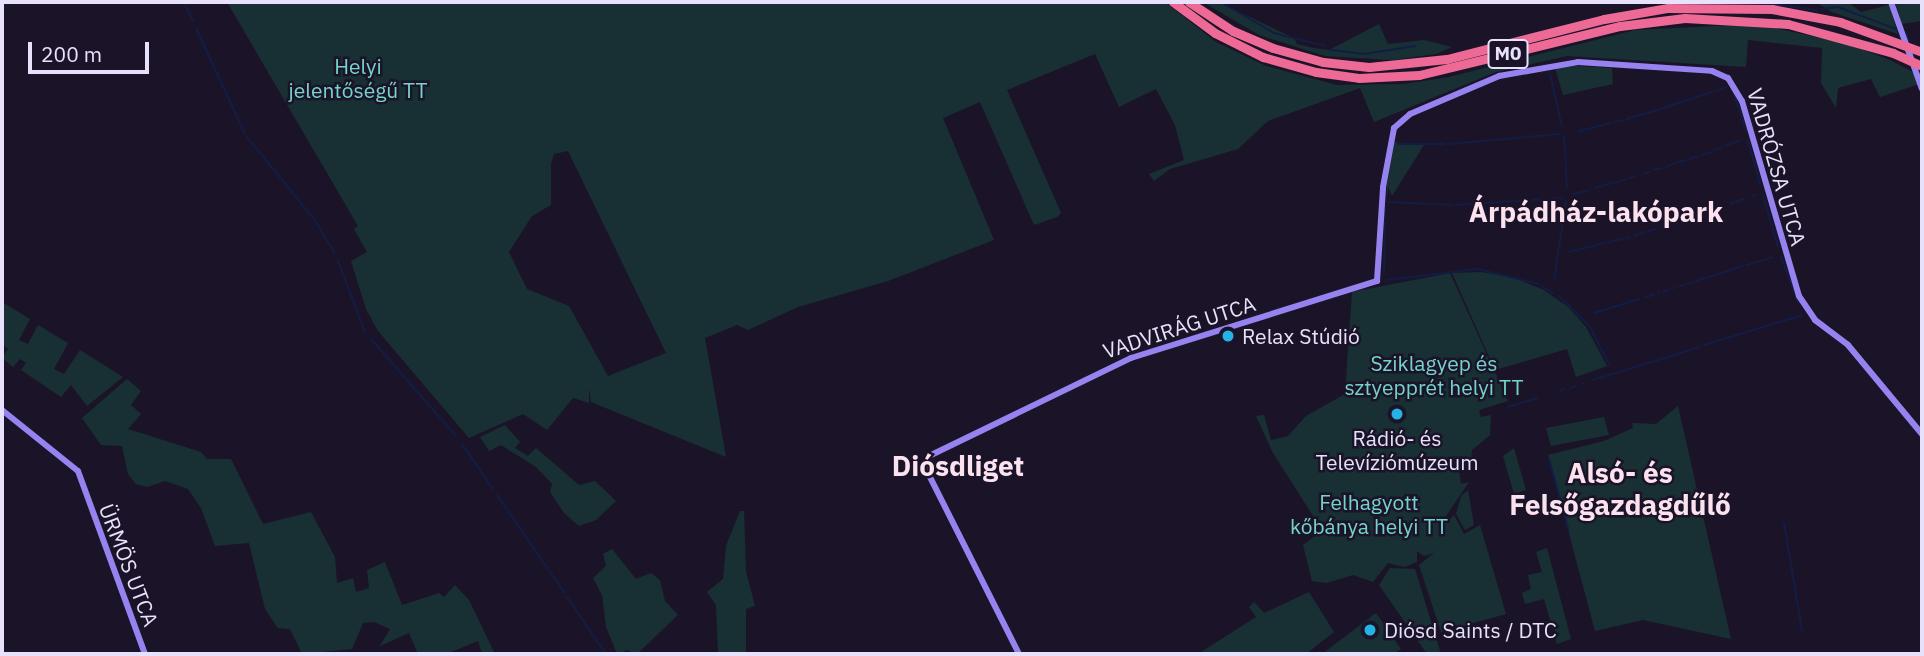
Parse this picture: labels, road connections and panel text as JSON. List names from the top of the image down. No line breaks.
{"streets":{"highway":["M0"],"street":["VADRÓZSA UTCA","VADVIRÁG UTCA","ÜRMÖS UTCA"]},"crossings":[["VADRÓZSA UTCA","VADVIRÁG UTCA"]],"districts":["Árpádház-lakópark","Diósdliget","Alsó- és Felsőgazdagdűlő"],"parks":["Helyi jelentőségű TT","Sziklagyep és sztyepprét helyi TT","Felhagyott kőbánya helyi TT"],"places":["Relax Stúdió","Rádió- és Televíziómúzeum","Diósd Saints / DTC"],"scale_bar":"200 m"}
